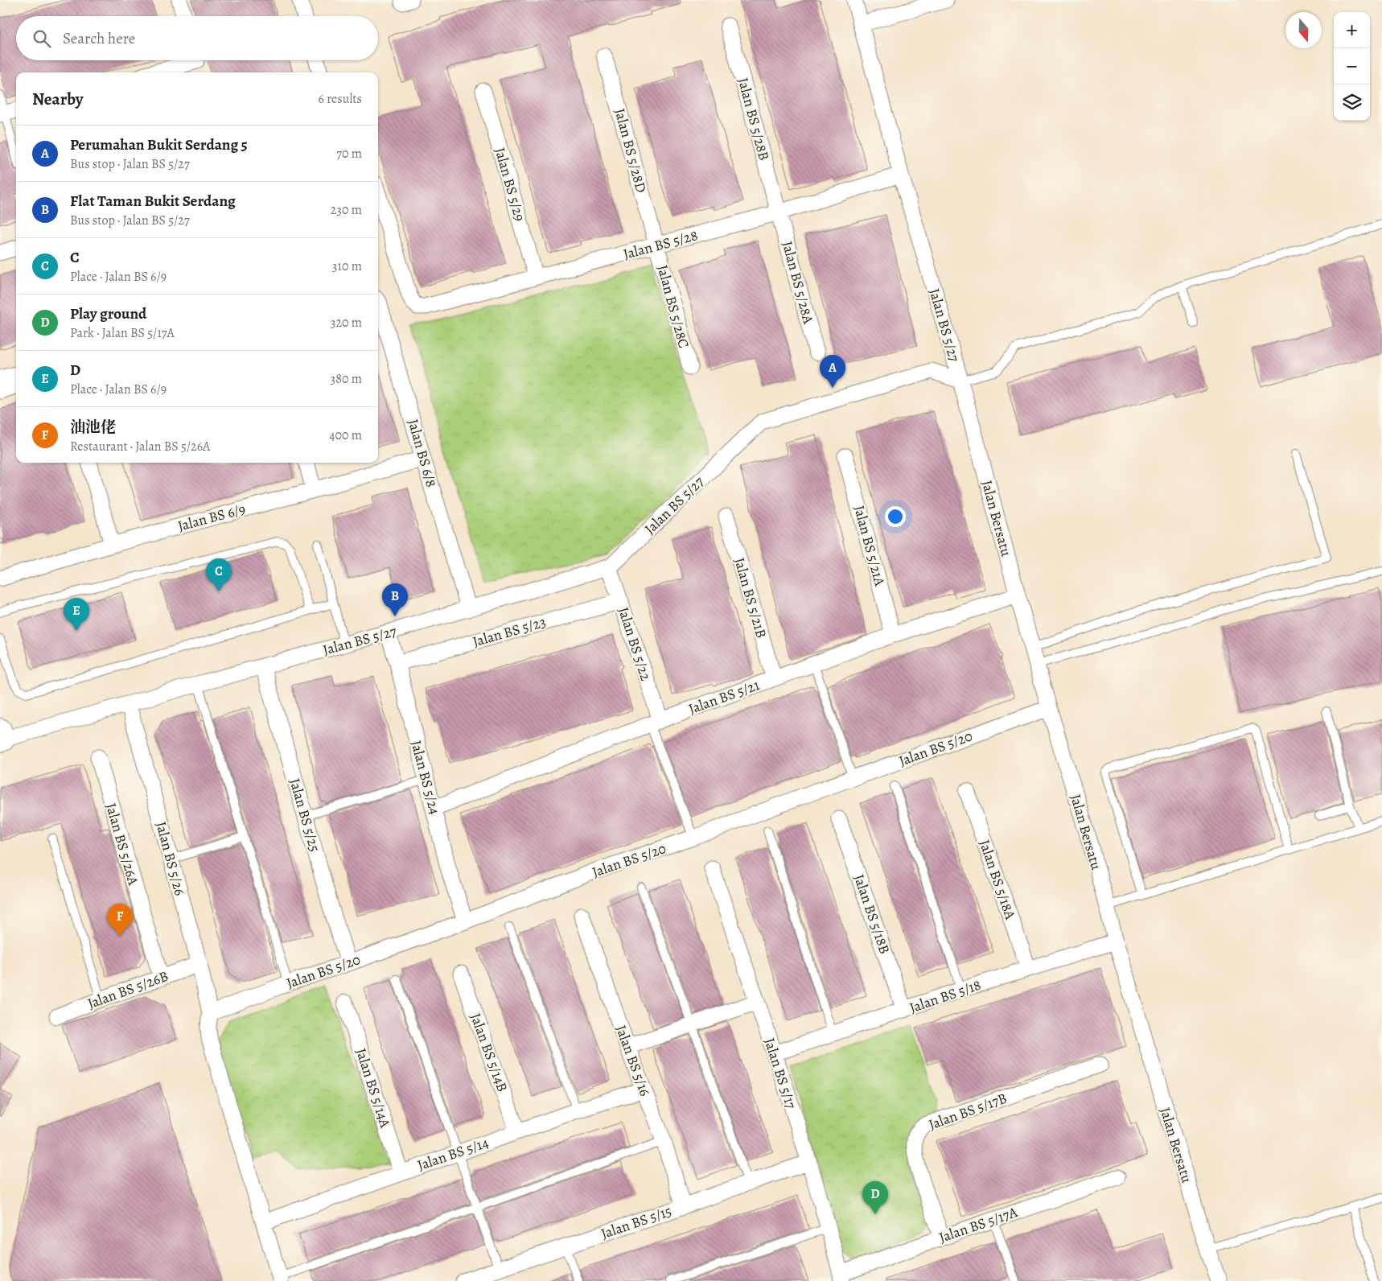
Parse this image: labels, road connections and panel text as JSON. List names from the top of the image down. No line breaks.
{"streets":{"street":["Jalan BS 5/28B","Jalan BS 5/28D","Jalan BS 5/29","Jalan BS 5/28","Jalan BS 5/28A","Jalan BS 5/28C","Jalan BS 5/27","Jalan BS 6/8","Jalan BS 6/9","Jalan Bersatu","Jalan BS 5/21A","Jalan BS 5/21B","Jalan BS 5/23","Jalan BS 5/22","Jalan BS 5/21","Jalan BS 5/20","Jalan BS 5/24","Jalan BS 5/25","Jalan BS 5/26A","Jalan BS 5/26","Jalan BS 5/18A","Jalan BS 5/18B","Jalan BS 5/26B","Jalan BS 5/18","Jalan BS 5/14B","Jalan BS 5/16","Jalan BS 5/17","Jalan BS 5/14A","Jalan BS 5/17B","Jalan BS 5/14","Jalan BS 5/15","Jalan BS 5/17A"]},"crossings":[["Jalan BS 5/28B","Jalan BS 5/28"],["Jalan BS 5/28B","Jalan BS 5/28A"],["Jalan BS 5/28D","Jalan BS 5/28"],["Jalan BS 5/28D","Jalan BS 5/28C"],["Jalan BS 5/29","Jalan BS 5/28"],["Jalan BS 5/28","Jalan BS 5/28A"],["Jalan BS 5/28","Jalan BS 5/28C"],["Jalan BS 5/28","Jalan BS 5/27"],["Jalan BS 5/27","Jalan BS 6/8"],["Jalan BS 5/27","Jalan Bersatu"],["Jalan BS 5/27","Jalan BS 5/22"],["Jalan BS 5/27","Jalan BS 5/24"],["Jalan BS 5/27","Jalan BS 5/25"],["Jalan BS 5/27","Jalan BS 5/26"],["Jalan BS 6/8","Jalan BS 6/9"],["Jalan Bersatu","Jalan BS 5/21"],["Jalan Bersatu","Jalan BS 5/20"],["Jalan Bersatu","Jalan BS 5/18"],["Jalan BS 5/21A","Jalan BS 5/21"],["Jalan BS 5/21B","Jalan BS 5/21"],["Jalan BS 5/23","Jalan BS 5/22"],["Jalan BS 5/23","Jalan BS 5/24"],["Jalan BS 5/22","Jalan BS 5/21"],["Jalan BS 5/21","Jalan BS 5/24"],["Jalan BS 5/20","Jalan BS 5/24"],["Jalan BS 5/20","Jalan BS 5/25"],["Jalan BS 5/20","Jalan BS 5/26"],["Jalan BS 5/26A","Jalan BS 5/26B"],["Jalan BS 5/26","Jalan BS 5/26B"],["Jalan BS 5/26","Jalan BS 5/14"],["Jalan BS 5/18A","Jalan BS 5/18"],["Jalan BS 5/18B","Jalan BS 5/18"],["Jalan BS 5/18","Jalan BS 5/17"],["Jalan BS 5/14B","Jalan BS 5/14"],["Jalan BS 5/16","Jalan BS 5/14"],["Jalan BS 5/16","Jalan BS 5/15"],["Jalan BS 5/17","Jalan BS 5/15"],["Jalan BS 5/17","Jalan BS 5/17A"],["Jalan BS 5/14A","Jalan BS 5/14"],["Jalan BS 5/17B","Jalan BS 5/17A"]],"north":"bottom","page":{"map_buttons":["+","−"],"search":"Search here","heading":["Nearby","6 results"],"list":[{"mark":"A","name":"Perumahan Bukit Serdang 5","note":"Bus stop · Jalan BS 5/27","value":"70 m"},{"mark":"B","name":"Flat Taman Bukit Serdang","note":"Bus stop · Jalan BS 5/27","value":"230 m"},{"mark":"C","name":"C","note":"Place · Jalan BS 6/9","value":"310 m"},{"mark":"D","name":"Play ground","note":"Park · Jalan BS 5/17A","value":"320 m"},{"mark":"E","name":"D","note":"Place · Jalan BS 6/9","value":"380 m"},{"mark":"F","name":"油池佬","note":"Restaurant · Jalan BS 5/26A","value":"400 m"}],"pins":["A","C","B","E","F","D"]}}
